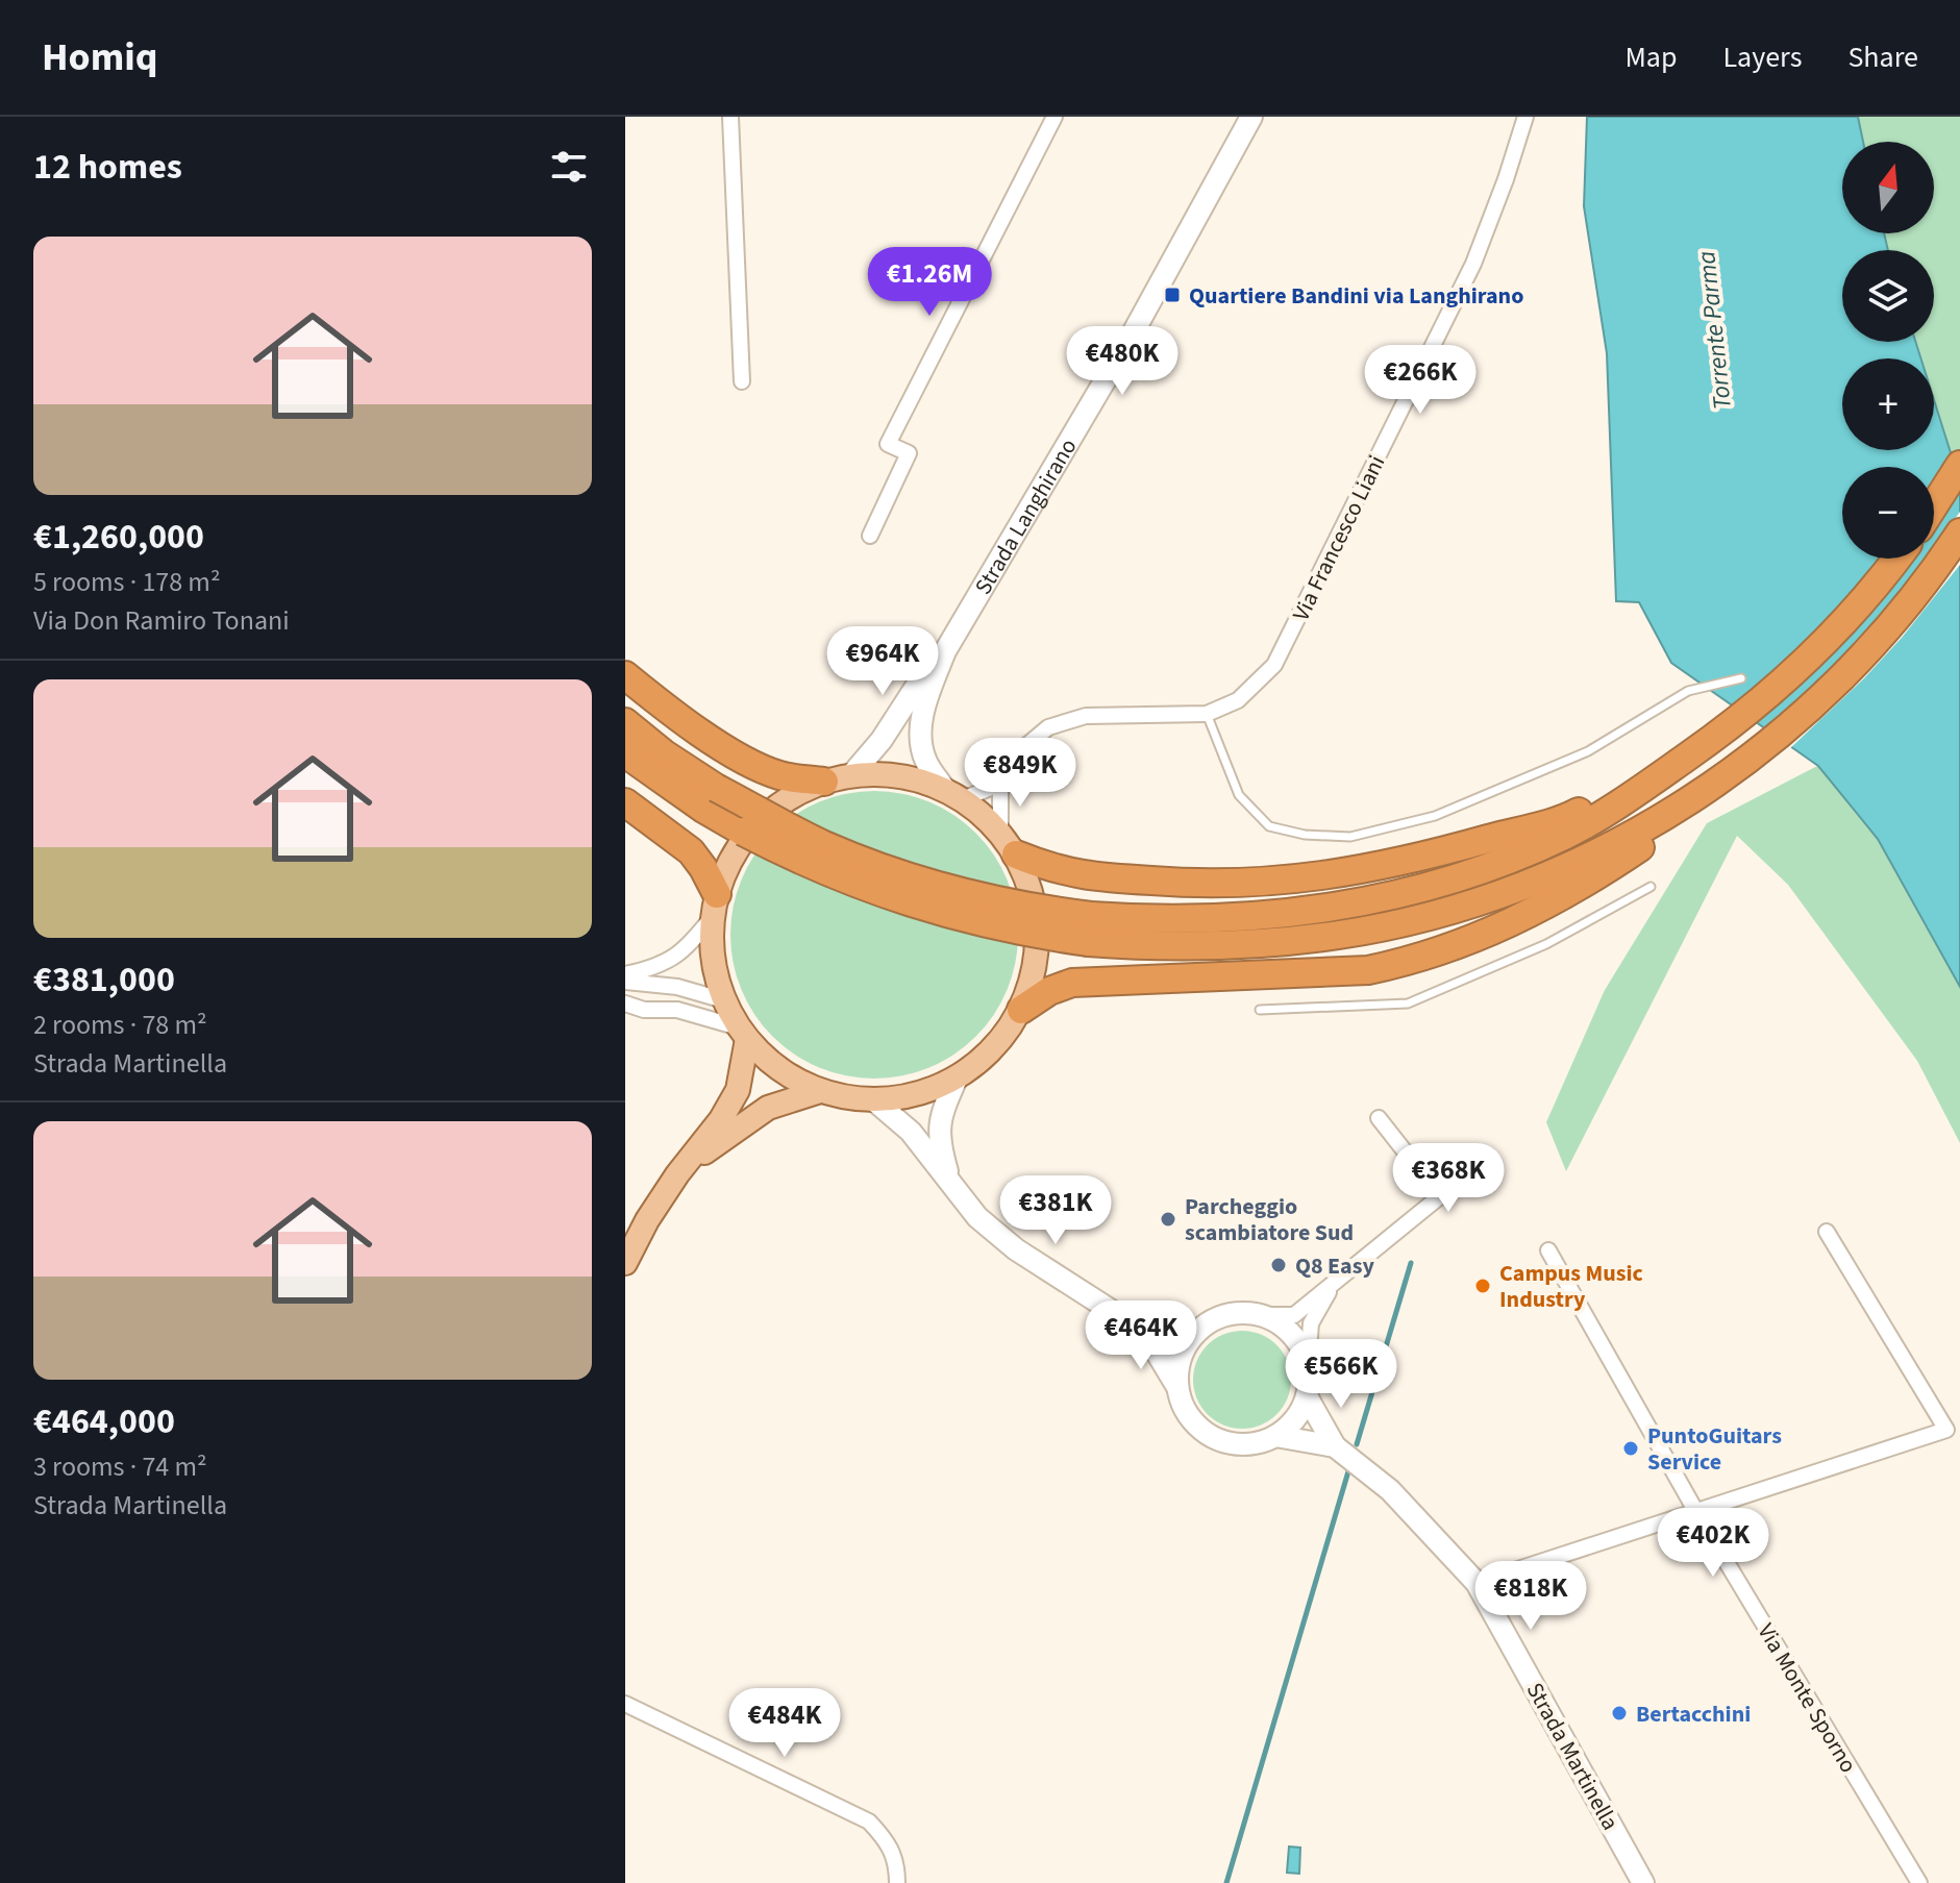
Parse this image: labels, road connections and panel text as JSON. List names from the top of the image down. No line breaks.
{"streets":{"main road":["Strada Langhirano"],"street":["Via Francesco Liani","Via Monte Sporno","Strada Martinella"]},"crossings":[["Strada Langhirano","Strada Martinella"]],"water":["Torrente Parma"],"places":{"transit":["Quartiere Bandini via Langhirano"],"other":["Parcheggio scambiatore Sud","Q8 Easy","Campus Music Industry","PuntoGuitars Service","Bertacchini"]},"north":"top","page":{"header":"Homiq","nav":["Map","Layers","Share"],"heading":"12 homes","map_buttons":["+","−"],"list":[{"name":"€1,260,000","note":"5 rooms · 178 m² · Via Don Ramiro Tonani"},{"name":"€381,000","note":"2 rooms · 78 m² · Strada Martinella"},{"name":"€464,000","note":"3 rooms · 74 m² · Strada Martinella"}],"price":["€1.26M","€480K","€266K","€964K","€849K","€368K","€381K","€464K","€566K","€402K","€818K","€484K"]}}
